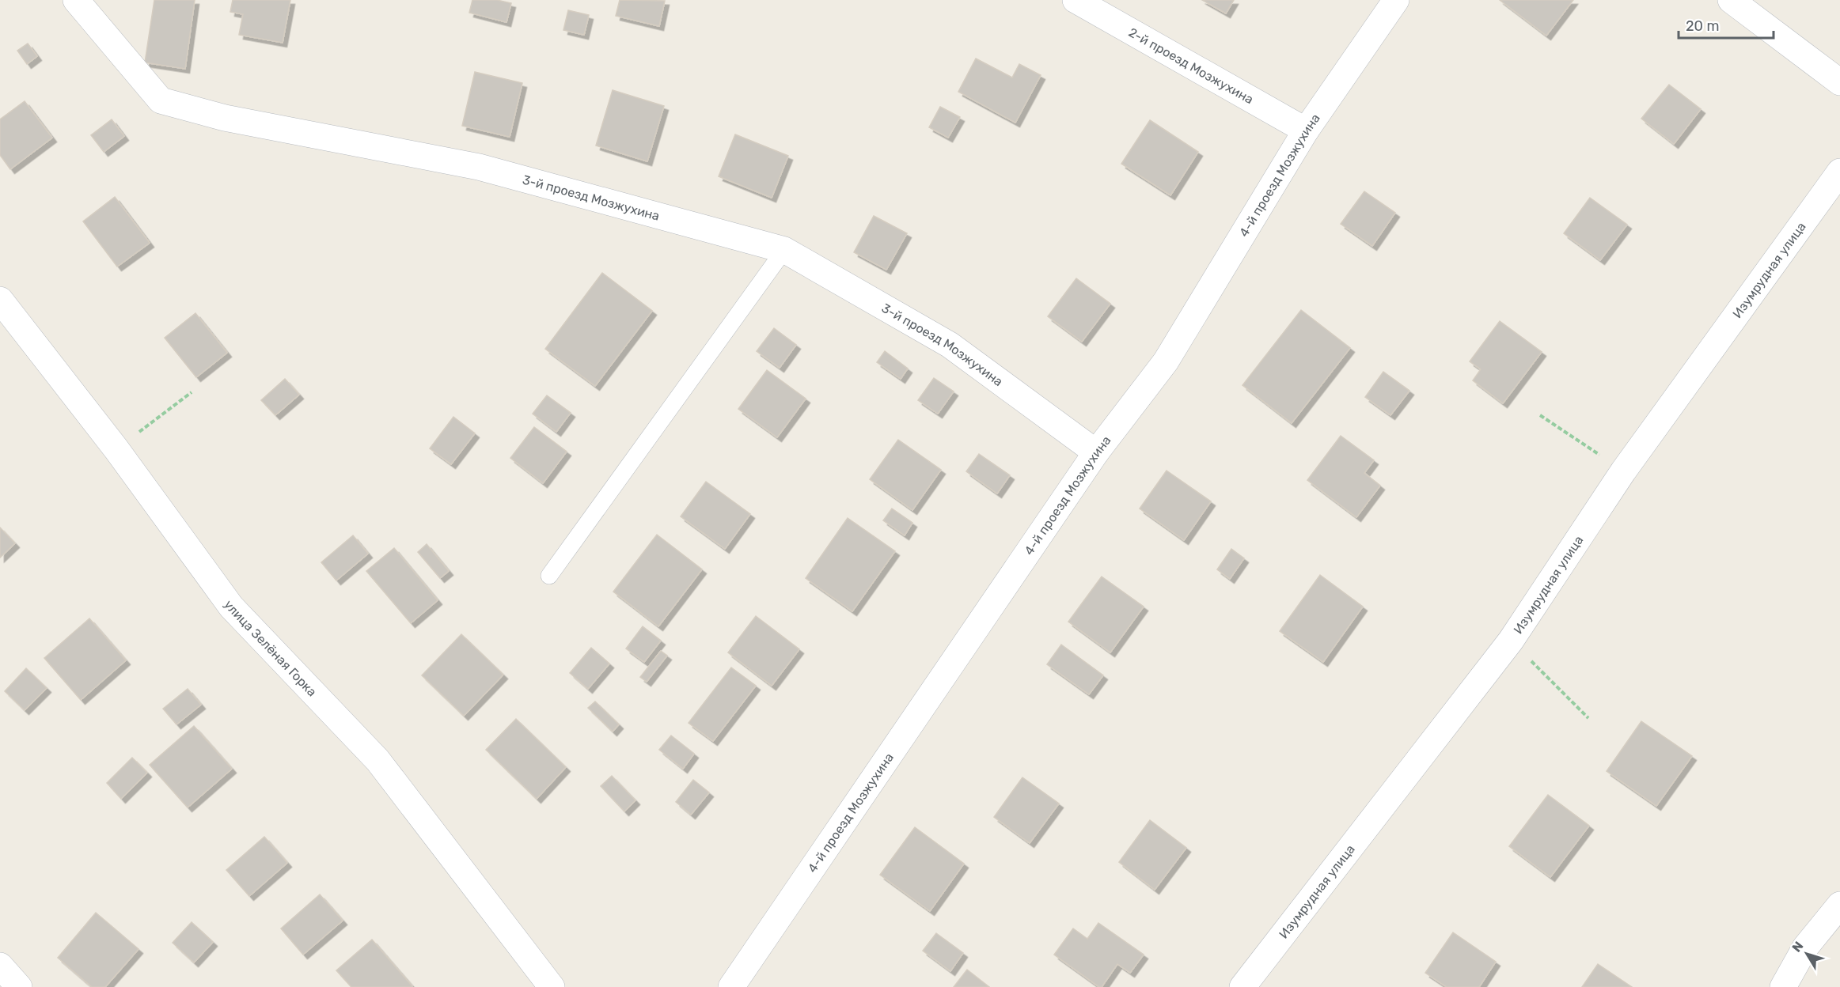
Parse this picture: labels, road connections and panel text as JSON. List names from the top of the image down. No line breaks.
{"streets":{"street":["2-й проезд Мозжухина","4-й проезд Мозжухина","3-й проезд Мозжухина","Изумрудная улица","улица Зелёная Горка"]},"crossings":[["2-й проезд Мозжухина","4-й проезд Мозжухина"],["4-й проезд Мозжухина","3-й проезд Мозжухина"]],"scale_bar":"20 m","north":"top left"}
